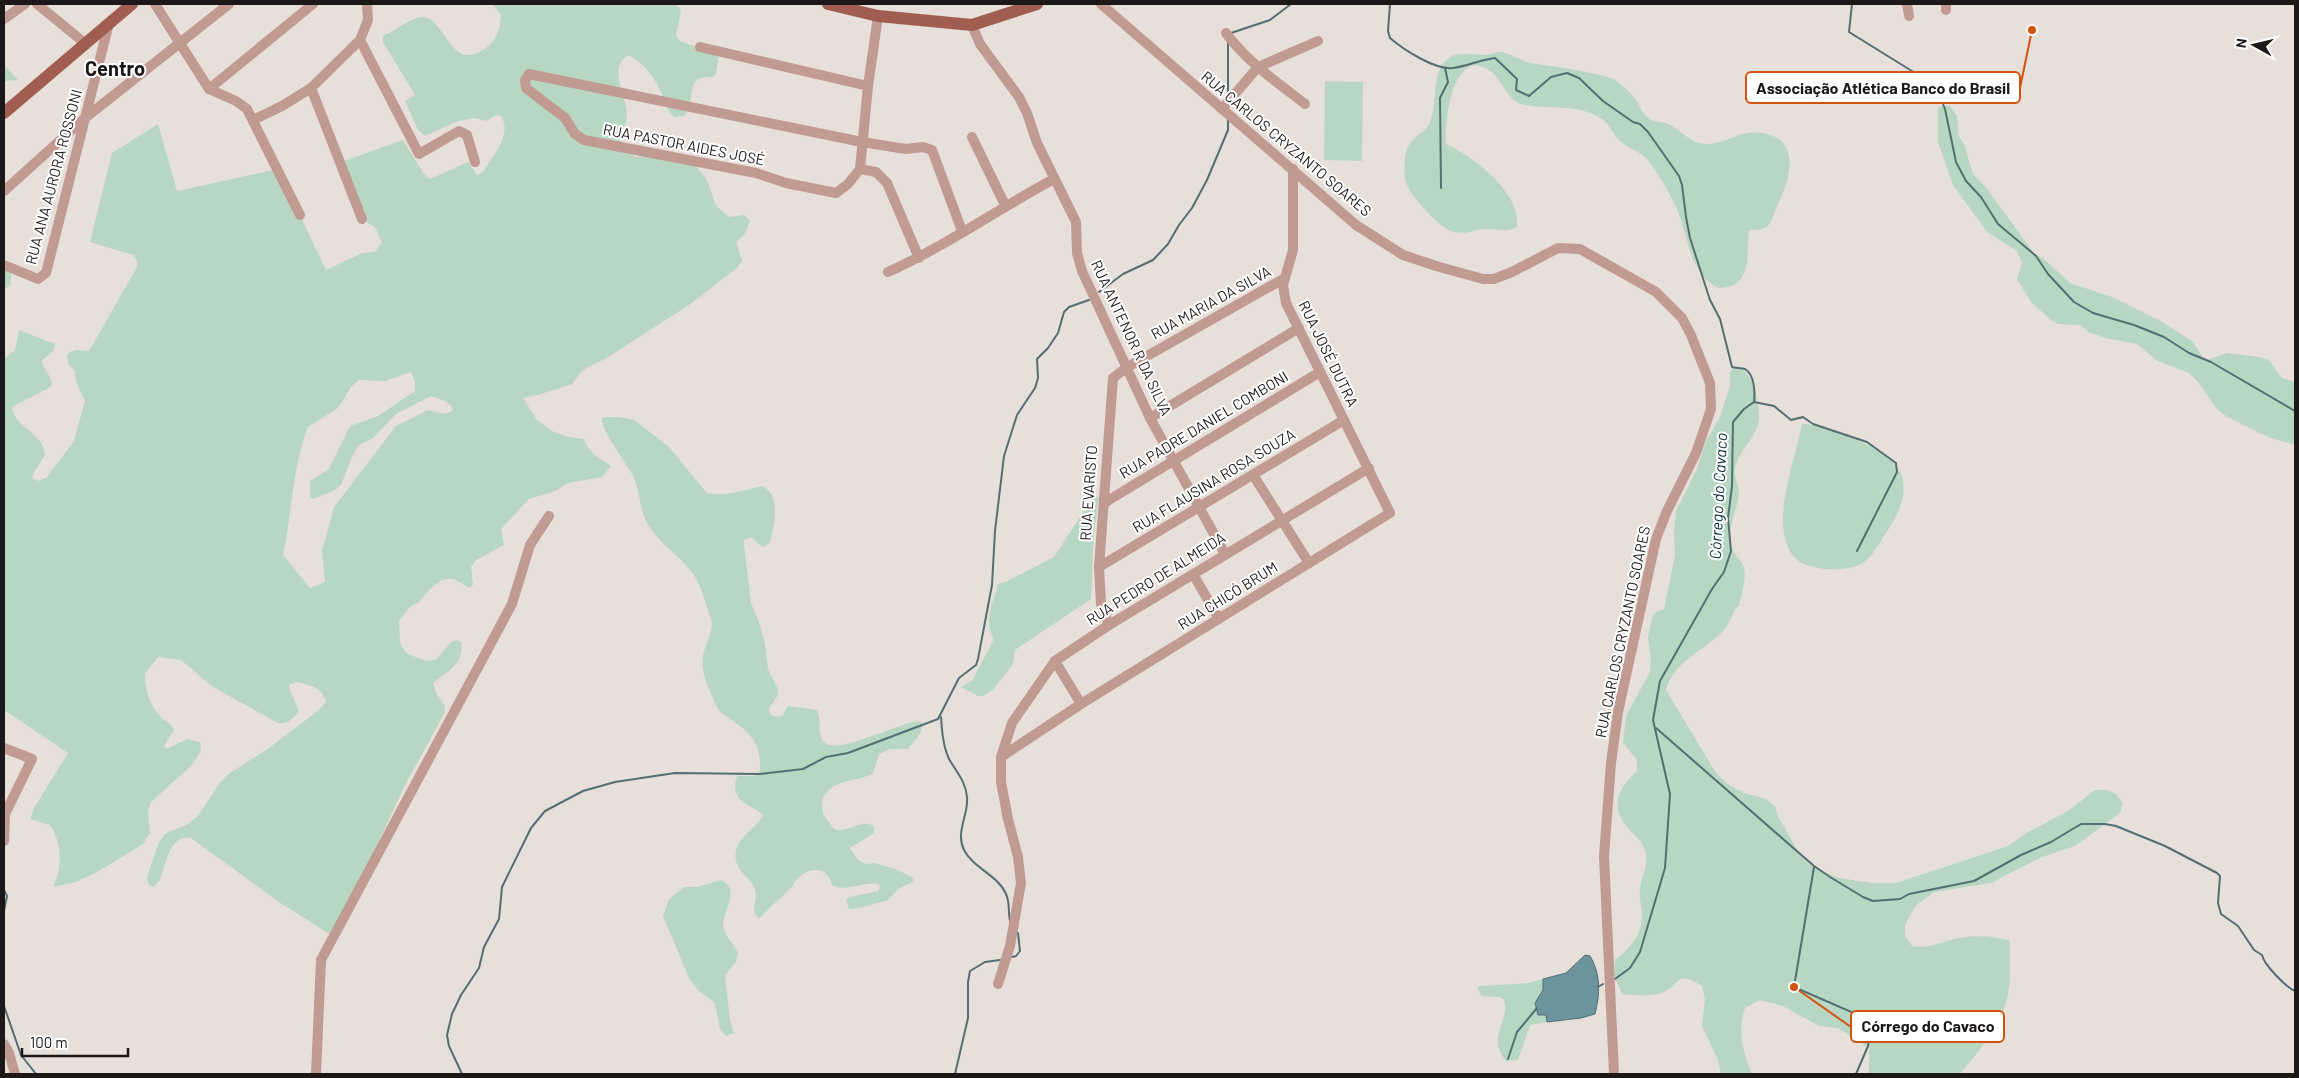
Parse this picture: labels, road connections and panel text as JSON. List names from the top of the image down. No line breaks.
{"streets":{"street":["RUA CARLOS CRYZANTO SOARES","RUA PASTOR AIDES JOSÉ","RUA ANA AURORA ROSSONI","RUA MARIA DA SILVA","RUA ANTENOR R DA SILVA","RUA JOSÉ DUTRA","RUA PADRE DANIEL COMBONI","RUA FLAUSINA ROSA SOUZA","RUA EVARISTO","RUA PEDRO DE ALMEIDA","RUA CHICÓ BRUM"]},"crossings":[["RUA CARLOS CRYZANTO SOARES","RUA JOSÉ DUTRA"],["RUA MARIA DA SILVA","RUA ANTENOR R DA SILVA"],["RUA MARIA DA SILVA","RUA JOSÉ DUTRA"],["RUA MARIA DA SILVA","RUA EVARISTO"],["RUA ANTENOR R DA SILVA","RUA PADRE DANIEL COMBONI"],["RUA ANTENOR R DA SILVA","RUA FLAUSINA ROSA SOUZA"],["RUA ANTENOR R DA SILVA","RUA EVARISTO"],["RUA ANTENOR R DA SILVA","RUA PEDRO DE ALMEIDA"],["RUA JOSÉ DUTRA","RUA PADRE DANIEL COMBONI"],["RUA JOSÉ DUTRA","RUA FLAUSINA ROSA SOUZA"],["RUA JOSÉ DUTRA","RUA PEDRO DE ALMEIDA"],["RUA JOSÉ DUTRA","RUA CHICÓ BRUM"],["RUA PADRE DANIEL COMBONI","RUA EVARISTO"],["RUA FLAUSINA ROSA SOUZA","RUA EVARISTO"],["RUA EVARISTO","RUA PEDRO DE ALMEIDA"],["RUA PEDRO DE ALMEIDA","RUA CHICÓ BRUM"]],"districts":["Centro"],"water":["Córrego do Cavaco"],"places":["Associação Atlética Banco do Brasil","Córrego do Cavaco"],"scale_bar":"100 m","north":"left"}
